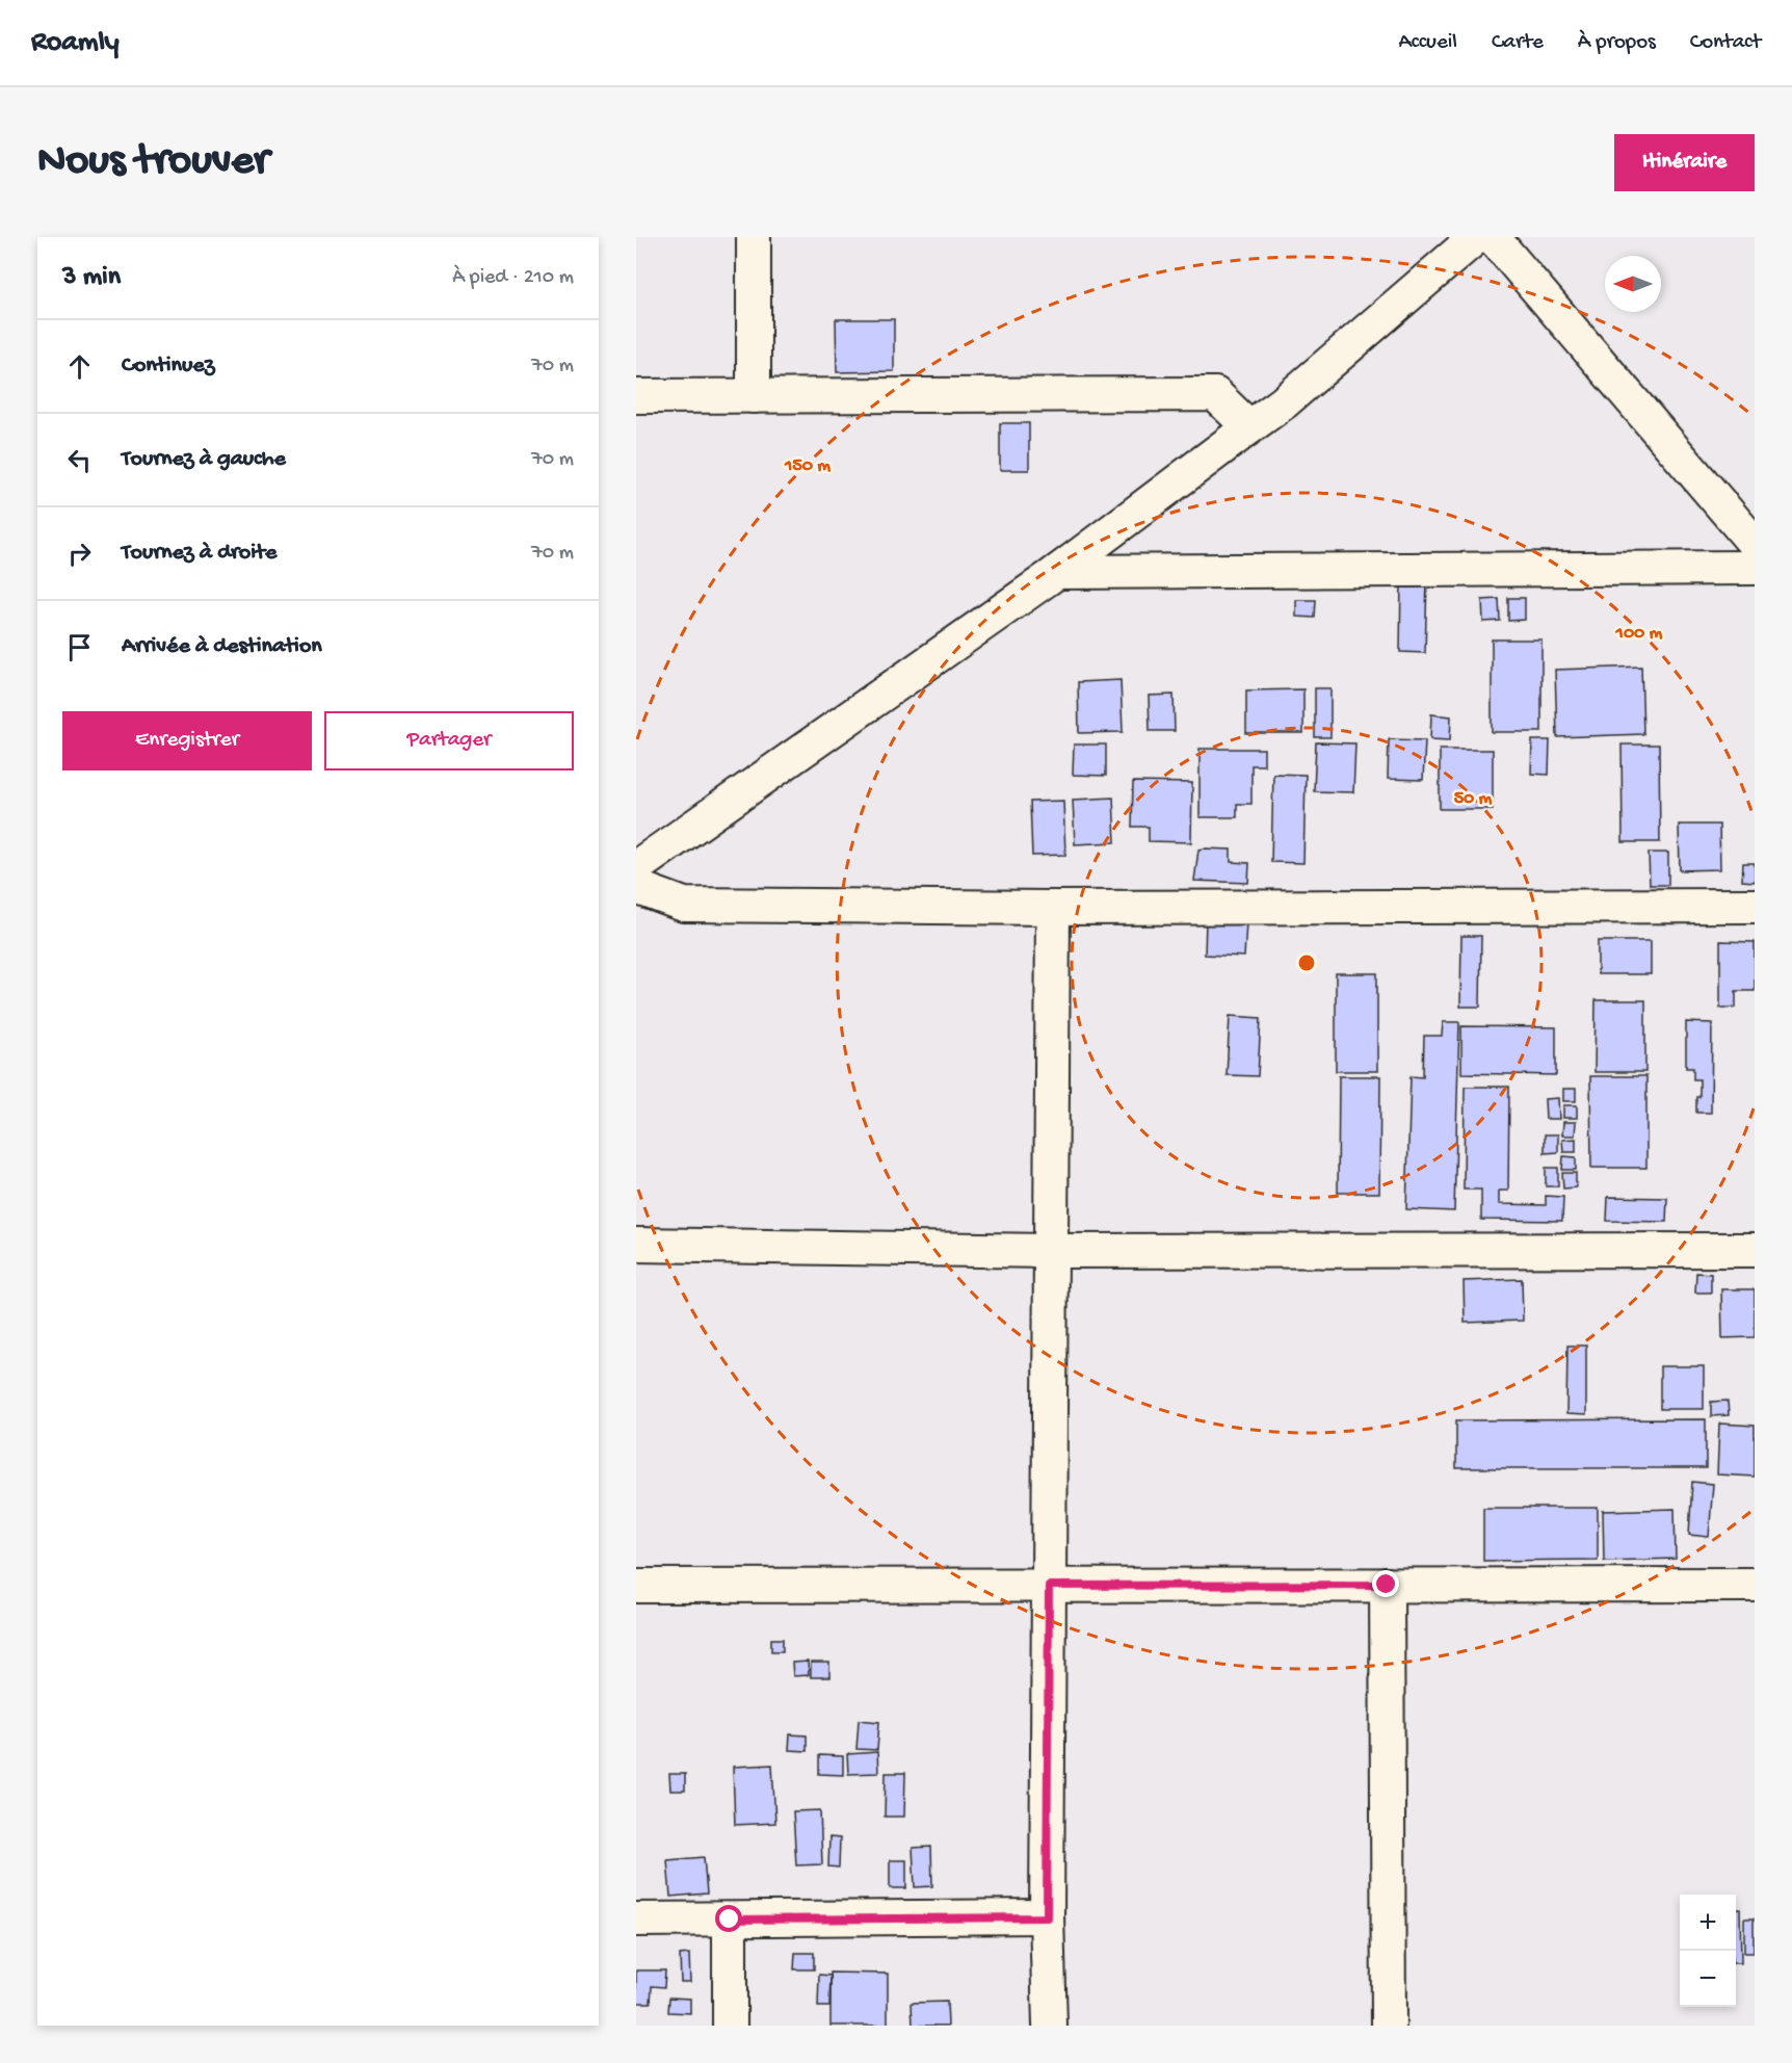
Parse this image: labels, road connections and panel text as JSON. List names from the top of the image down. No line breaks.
{"north":"left","page":{"header":"Roamly","nav":["Accueil","Carte","À propos","Contact"],"buttons":["Itinéraire",["Enregistrer","Partager"]],"title":"Nous trouver","heading":["3 min","À pied · 210 m"],"list":[["Continuez","70 m"],["Tournez à gauche","70 m"],["Tournez à droite","70 m"],"Arrivée à destination"],"map_buttons":["+","−"]},"rings":["150 m","100 m","50 m"]}
